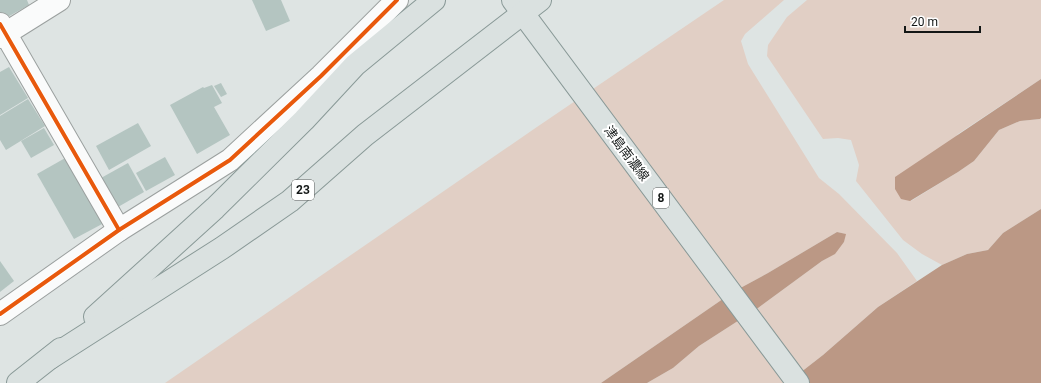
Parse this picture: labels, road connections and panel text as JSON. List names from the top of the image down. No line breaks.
{"streets":{"main road":["津島南濃線","23","8"]},"crossings":[["津島南濃線","23"]],"scale_bar":"20 m"}
